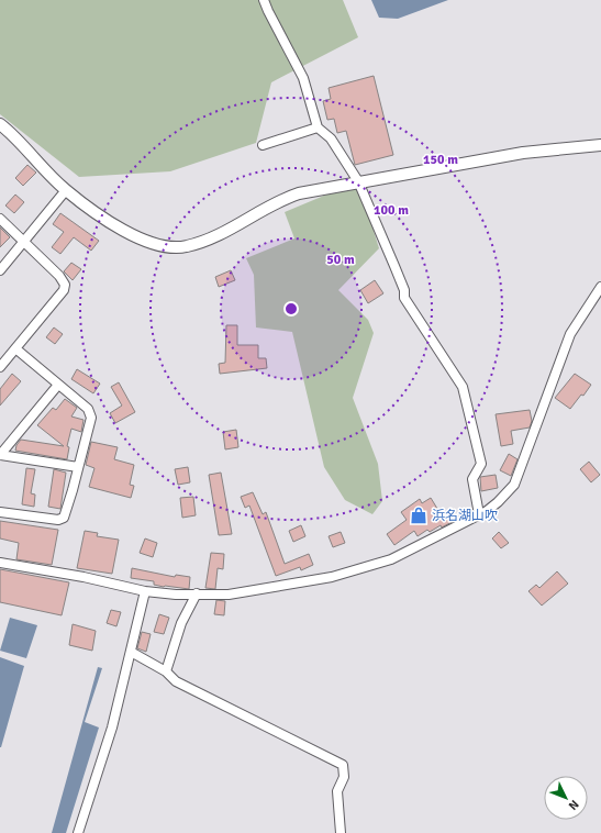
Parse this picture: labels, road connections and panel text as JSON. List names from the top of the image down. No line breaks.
{"places":{"shop":["浜名湖山吹"]},"north":"bottom right","rings":["150 m","100 m","50 m"]}
